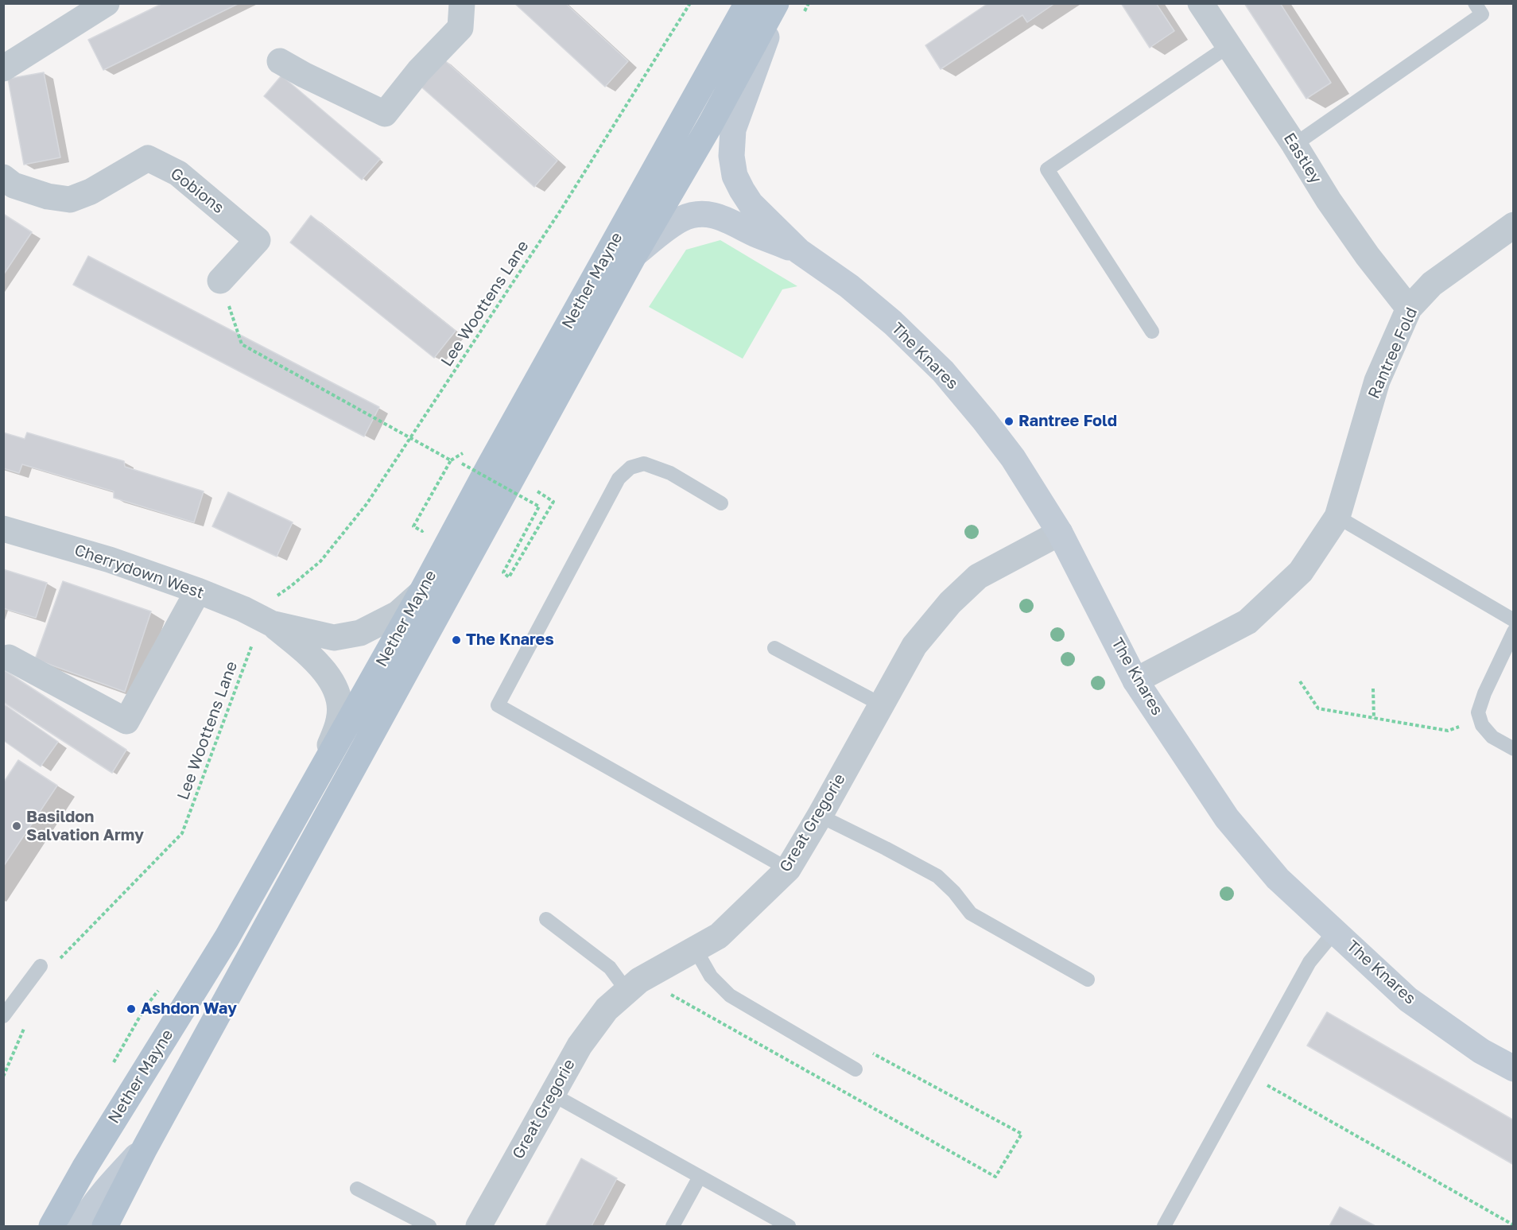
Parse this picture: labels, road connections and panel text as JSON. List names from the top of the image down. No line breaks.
{"streets":{"main road":["Nether Mayne"],"street":["Eastley","Gobions","Rantree Fold","The Knares","Cherrydown West","Great Gregorie"],"path":["Lee Woottens Lane"]},"crossings":[["Eastley","Rantree Fold"],["Nether Mayne","The Knares"],["Nether Mayne","Cherrydown West"],["Lee Woottens Lane","Cherrydown West"],["Rantree Fold","The Knares"],["The Knares","Great Gregorie"]],"places":["Rantree Fold","The Knares","Basildon Salvation Army","Ashdon Way"]}
